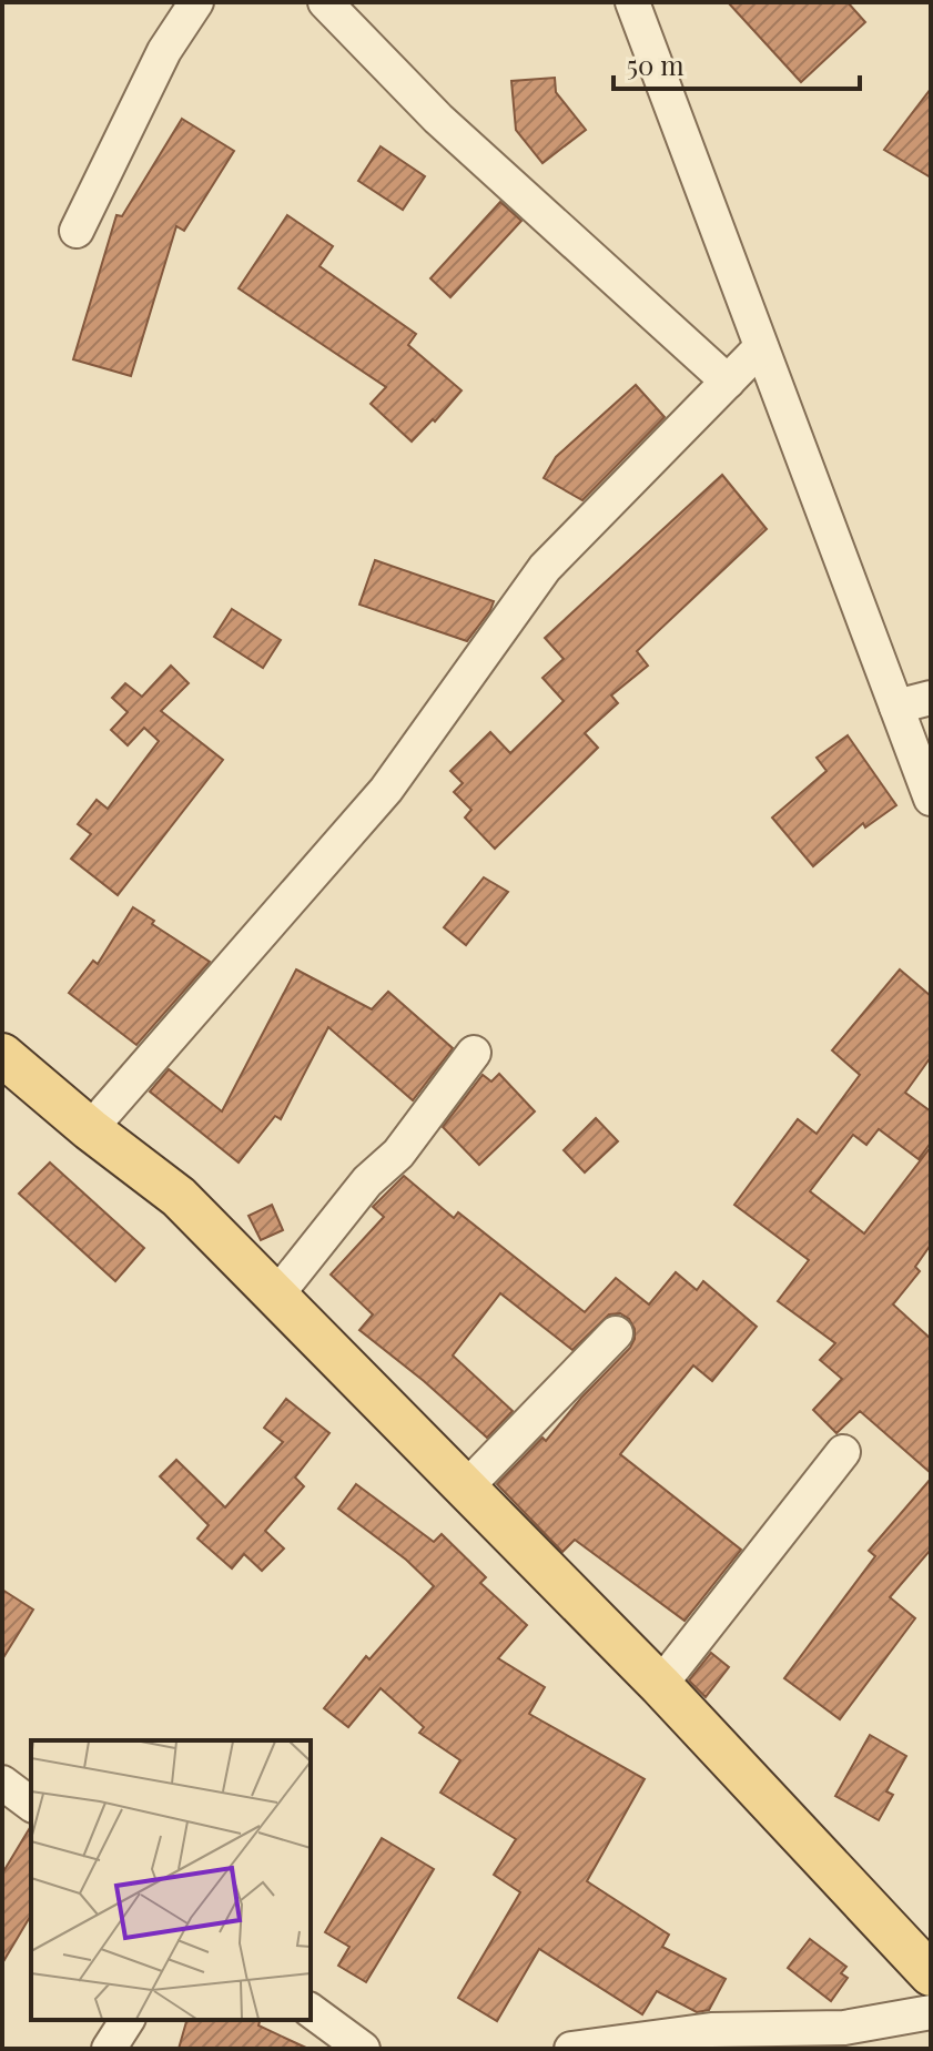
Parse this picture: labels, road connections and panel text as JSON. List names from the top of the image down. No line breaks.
{"scale_bar":"50 m"}
